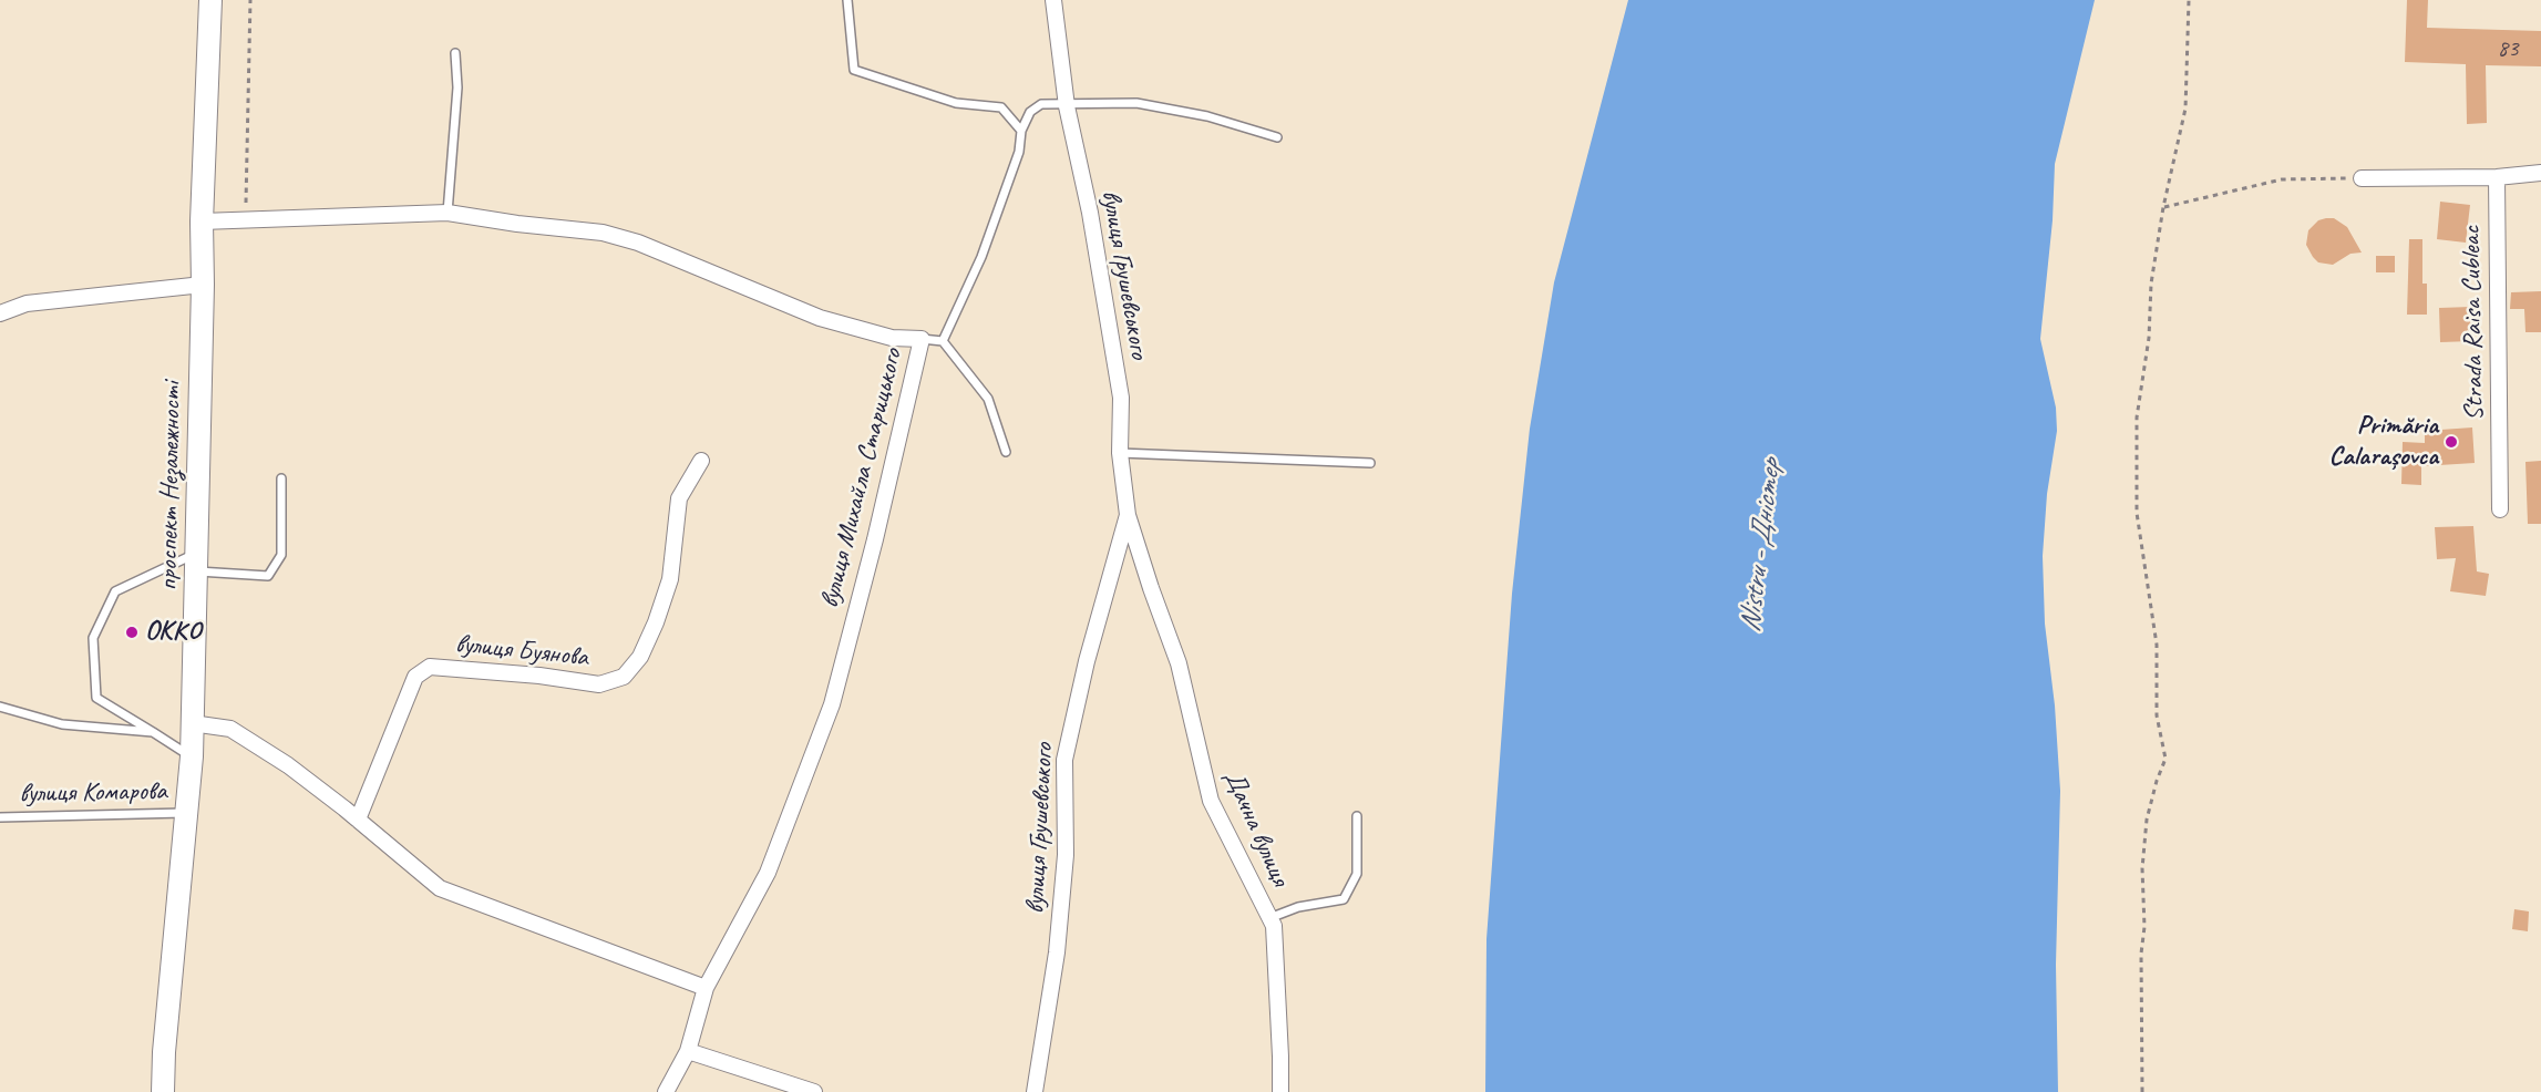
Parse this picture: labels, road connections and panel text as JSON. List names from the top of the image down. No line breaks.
{"streets":{"main road":["проспект Незалежності"],"street":["вулиця Грушевського","Strada Raisa Cubleac","вулиця Михайла Старицького","вулиця Буянова","Дачна вулиця"],"lane":["вулиця Комарова"]},"crossings":[["вулиця Грушевського","Дачна вулиця"],["вулиця Михайла Старицького","проспект Незалежності"],["проспект Незалежності","вулиця Комарова"]],"water":["Nistru - Дністер"],"places":["Primăria Calarașovca","ОККО"],"house_numbers":["83"]}
